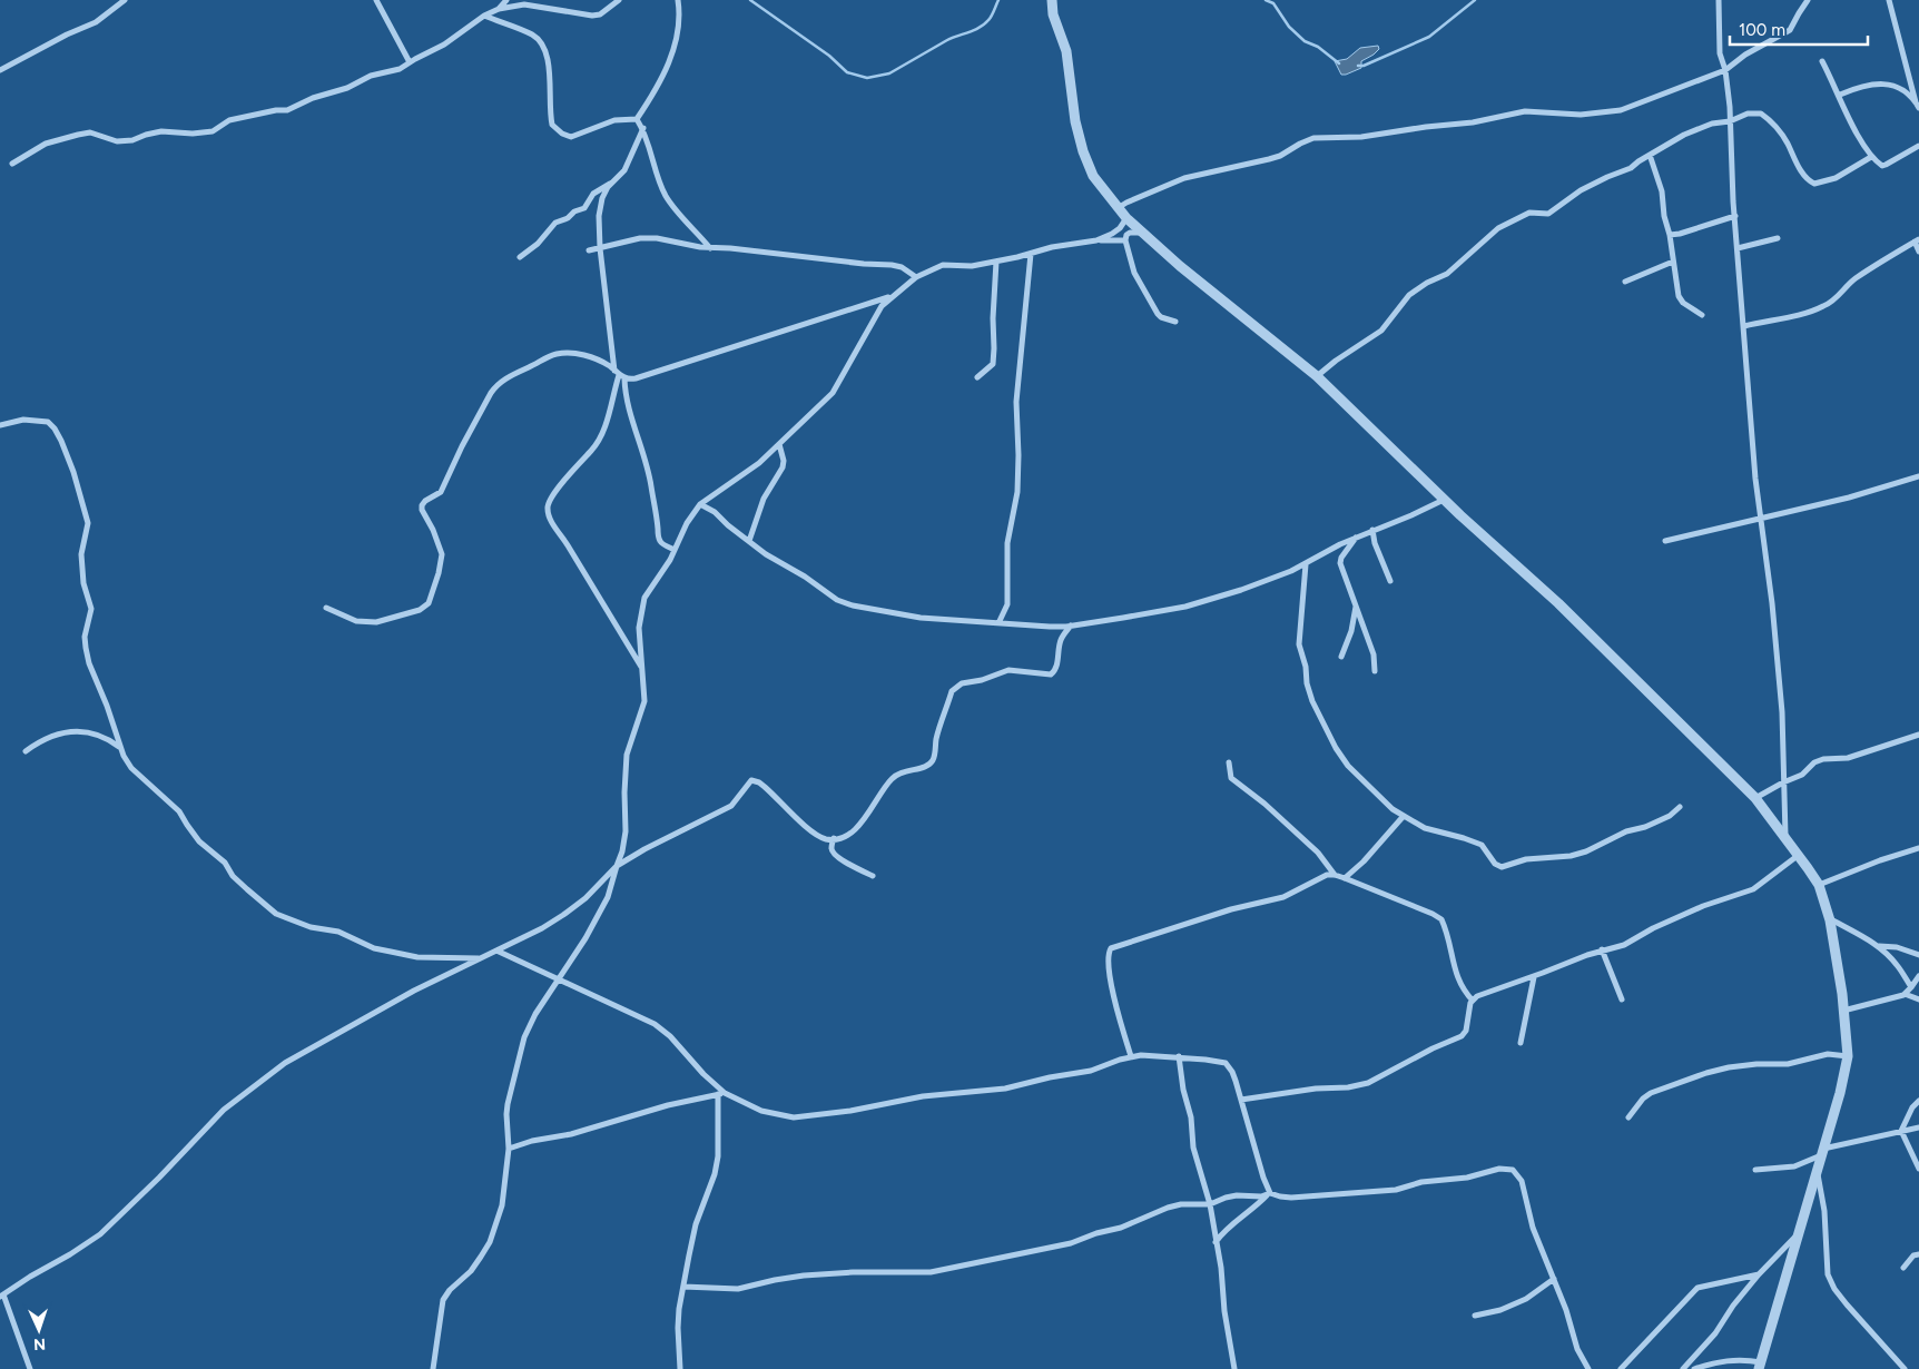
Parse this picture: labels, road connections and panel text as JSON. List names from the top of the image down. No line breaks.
{"scale_bar":"100 m","north":"bottom"}
